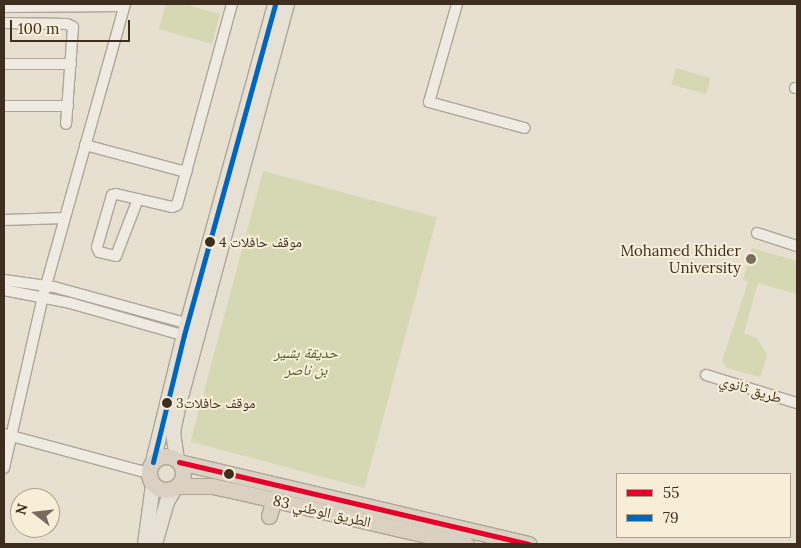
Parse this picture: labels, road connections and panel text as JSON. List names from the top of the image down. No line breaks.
{"streets":{"highway":["الطريق الوطني 83"],"street":["طريق ثانوي"]},"parks":["حديقة بشير بن ناصر"],"places":["موقف حافلات 4","Mohamed Khider University","موقف حافلات3"],"lines":["transit line 79","transit line 55"],"legend":["55","79"],"scale_bar":"100 m","north":"left"}
